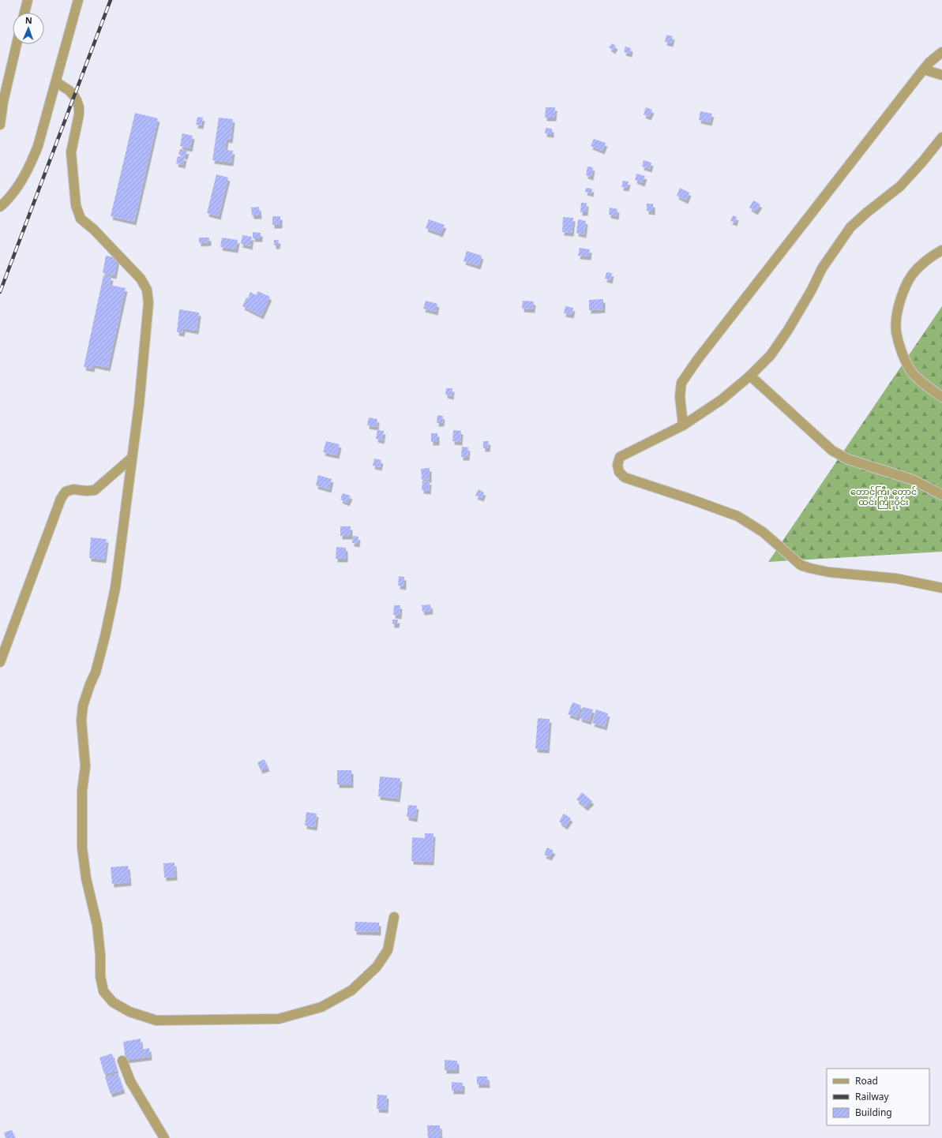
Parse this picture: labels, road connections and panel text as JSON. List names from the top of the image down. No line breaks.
{"parks":["တောင်ကြီး တောင် ထင်းကြိုးဝိုင်း"],"legend":["Road","Railway","Building"],"north":"top"}
